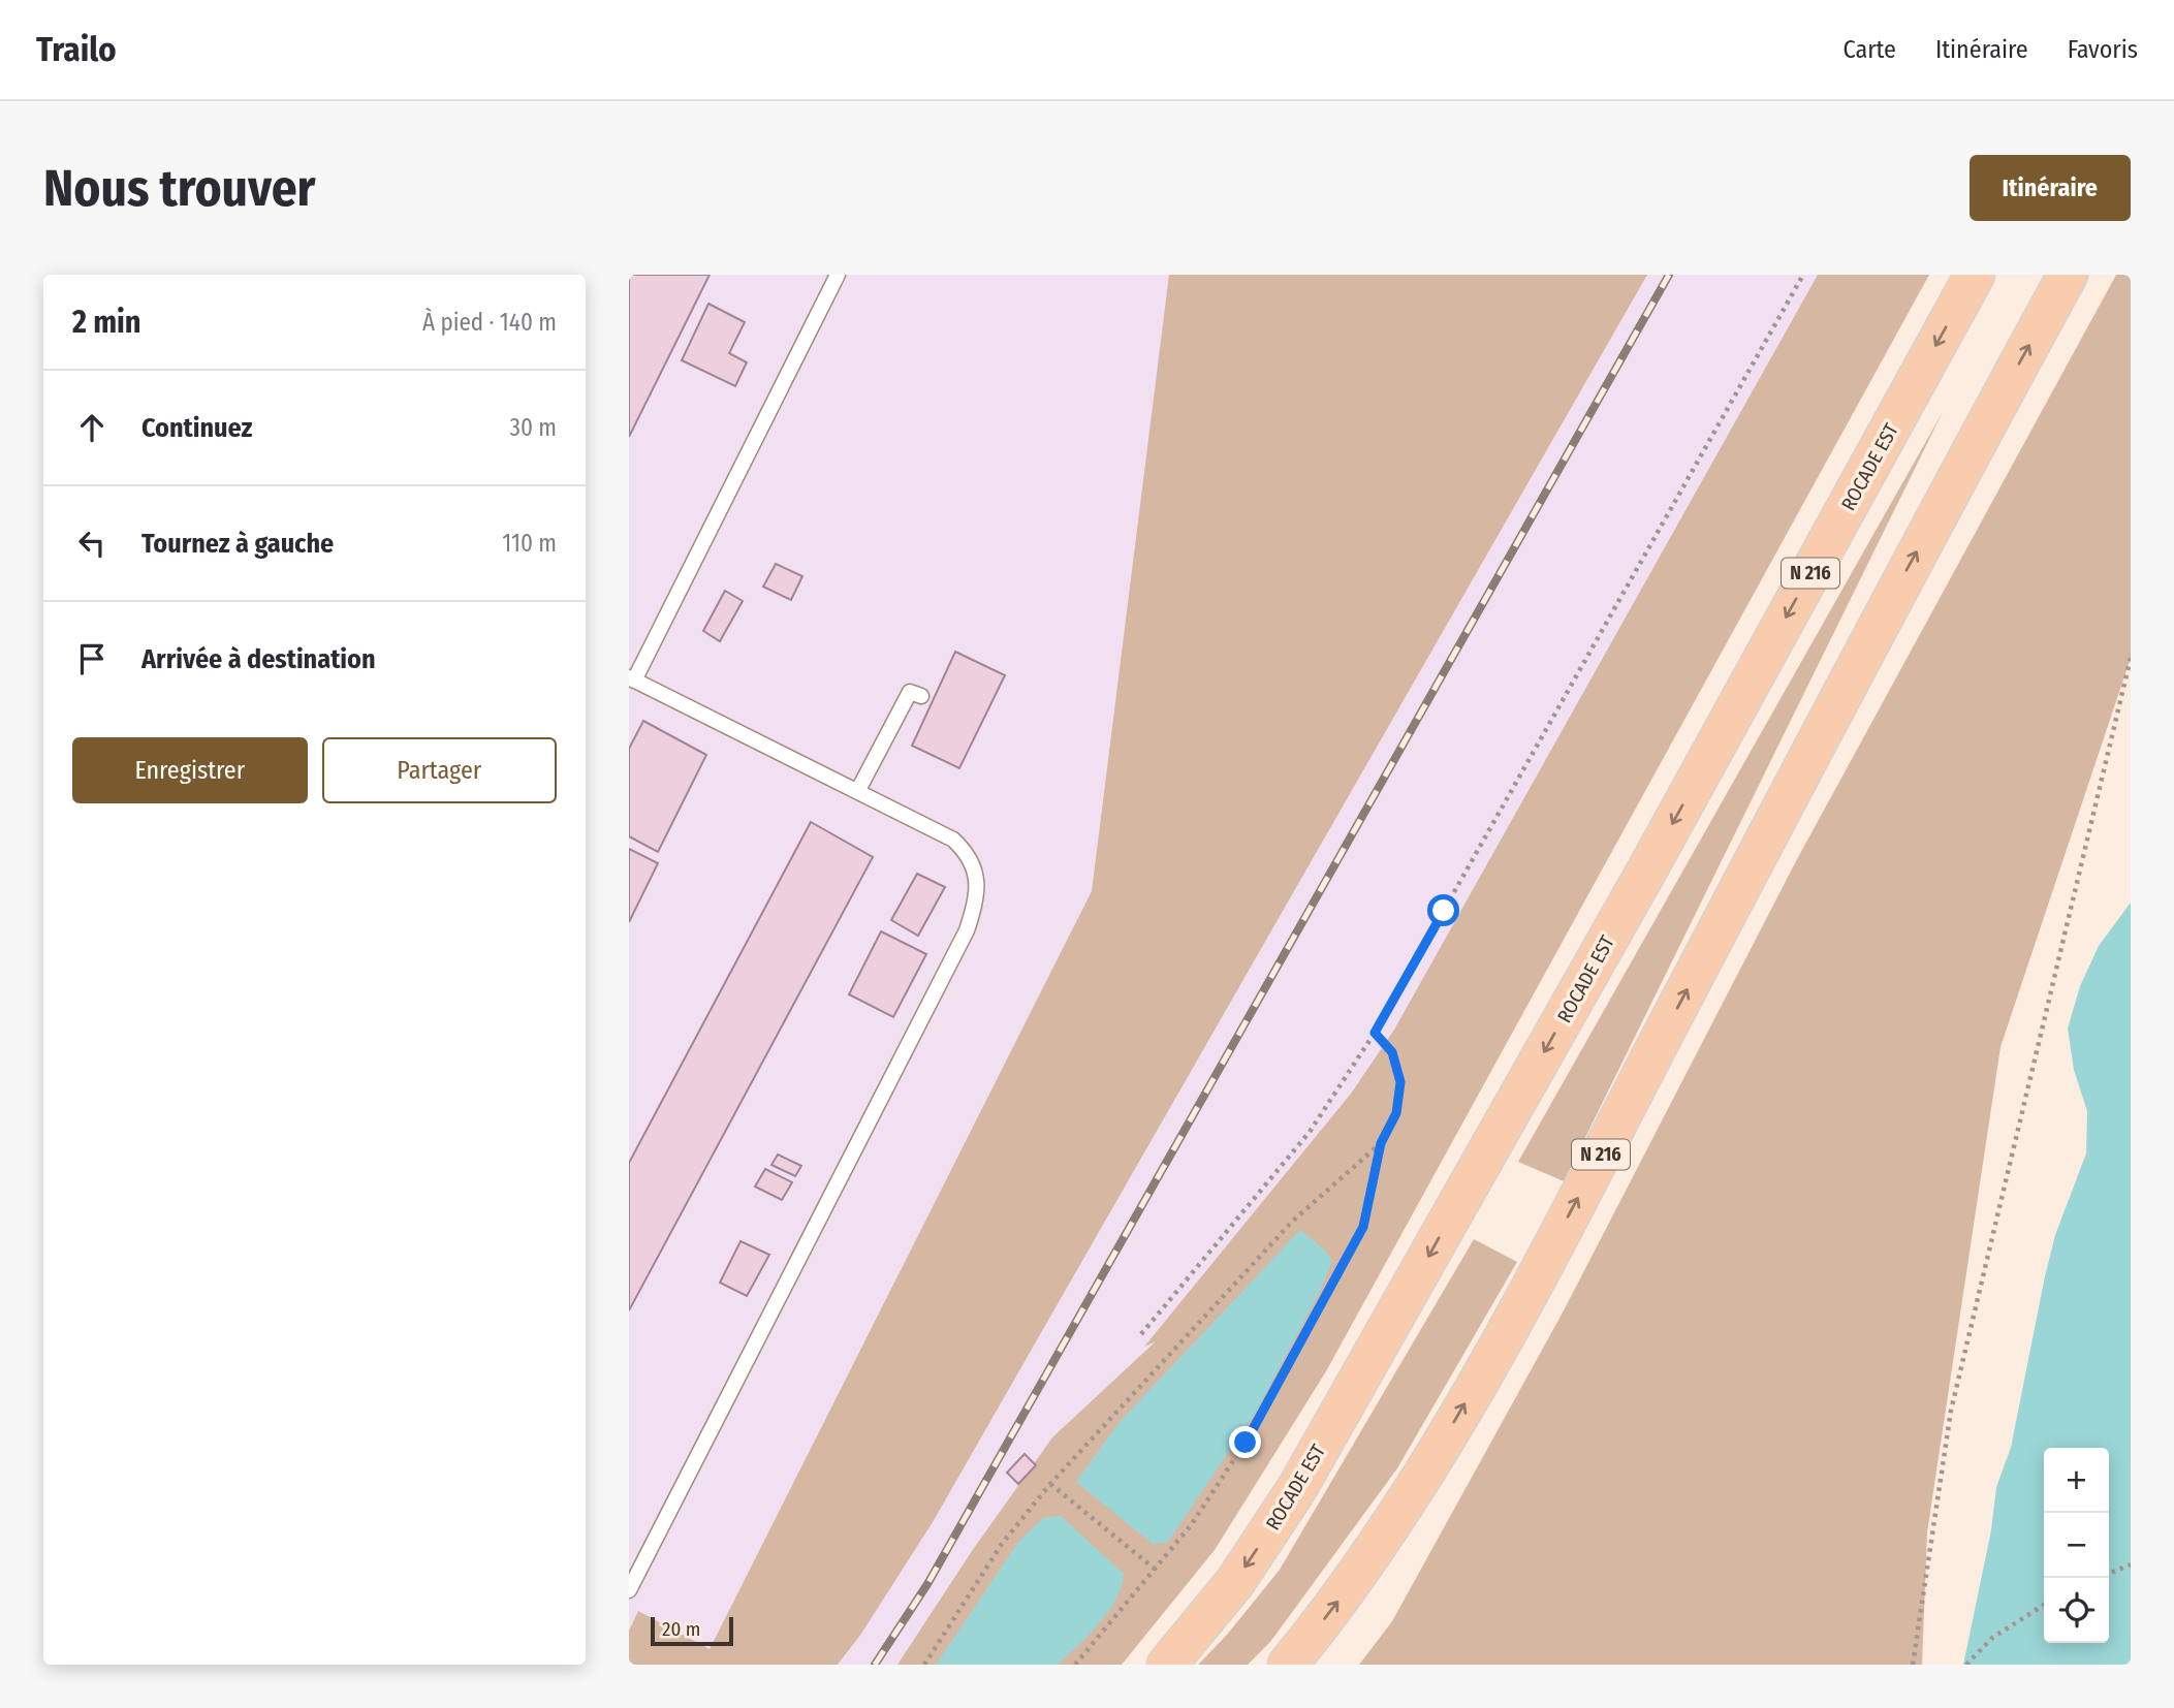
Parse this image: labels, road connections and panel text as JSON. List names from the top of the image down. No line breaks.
{"streets":{"highway":["ROCADE EST","N 216"]},"scale_bar":"20 m","page":{"header":"Trailo","nav":["Carte","Itinéraire","Favoris"],"buttons":["Itinéraire",["Enregistrer","Partager"]],"title":"Nous trouver","heading":["2 min","À pied · 140 m"],"list":[["Continuez","30 m"],["Tournez à gauche","110 m"],"Arrivée à destination"],"map_buttons":["+","−"],"scale":"20 m"}}
